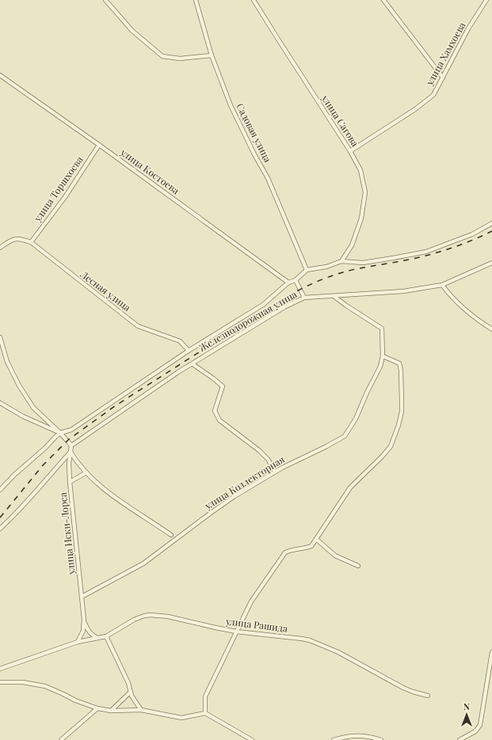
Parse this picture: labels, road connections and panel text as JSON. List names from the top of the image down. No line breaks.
{"streets":{"street":["улица Хамхоева","улица Сагова","Садовая улица","улица Костоева","улица Торшхоева","Лесная улица","Железнодорожная улица","улица Коллекторная","улица Иски-Лорса","улица Рашида"]},"crossings":[["улица Хамхоева","улица Сагова"],["улица Костоева","улица Торшхоева"],["улица Торшхоева","Лесная улица"],["Железнодорожная улица","улица Коллекторная"],["Железнодорожная улица","улица Иски-Лорса"],["улица Коллекторная","улица Иски-Лорса"]],"north":"top"}
